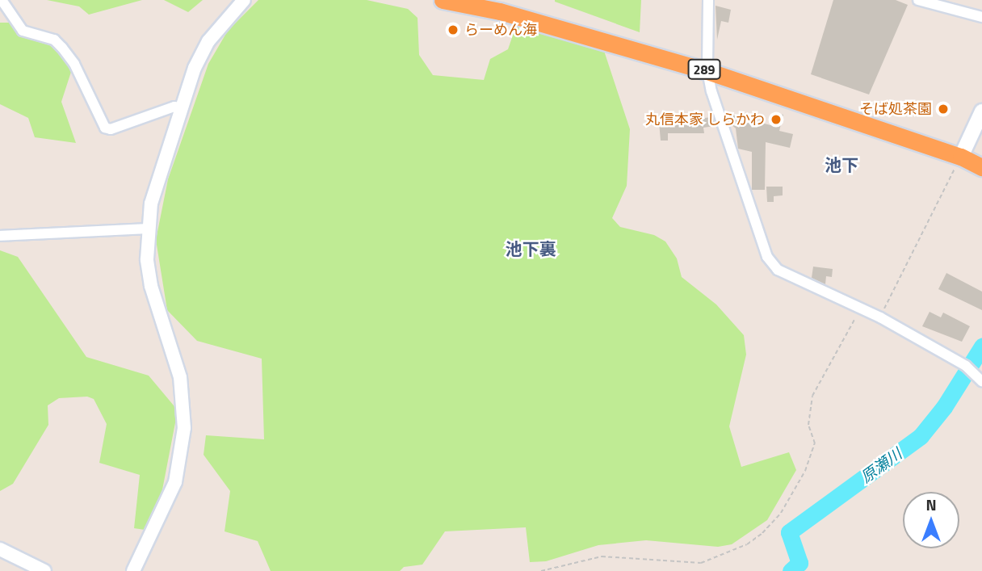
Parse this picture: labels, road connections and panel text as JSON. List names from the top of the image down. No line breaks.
{"streets":{"highway":["289"]},"districts":["池下","池下裏"],"water":["原瀬川"],"places":["らーめん海","そば処茶園","丸信本家 しらかわ"],"north":"top"}
